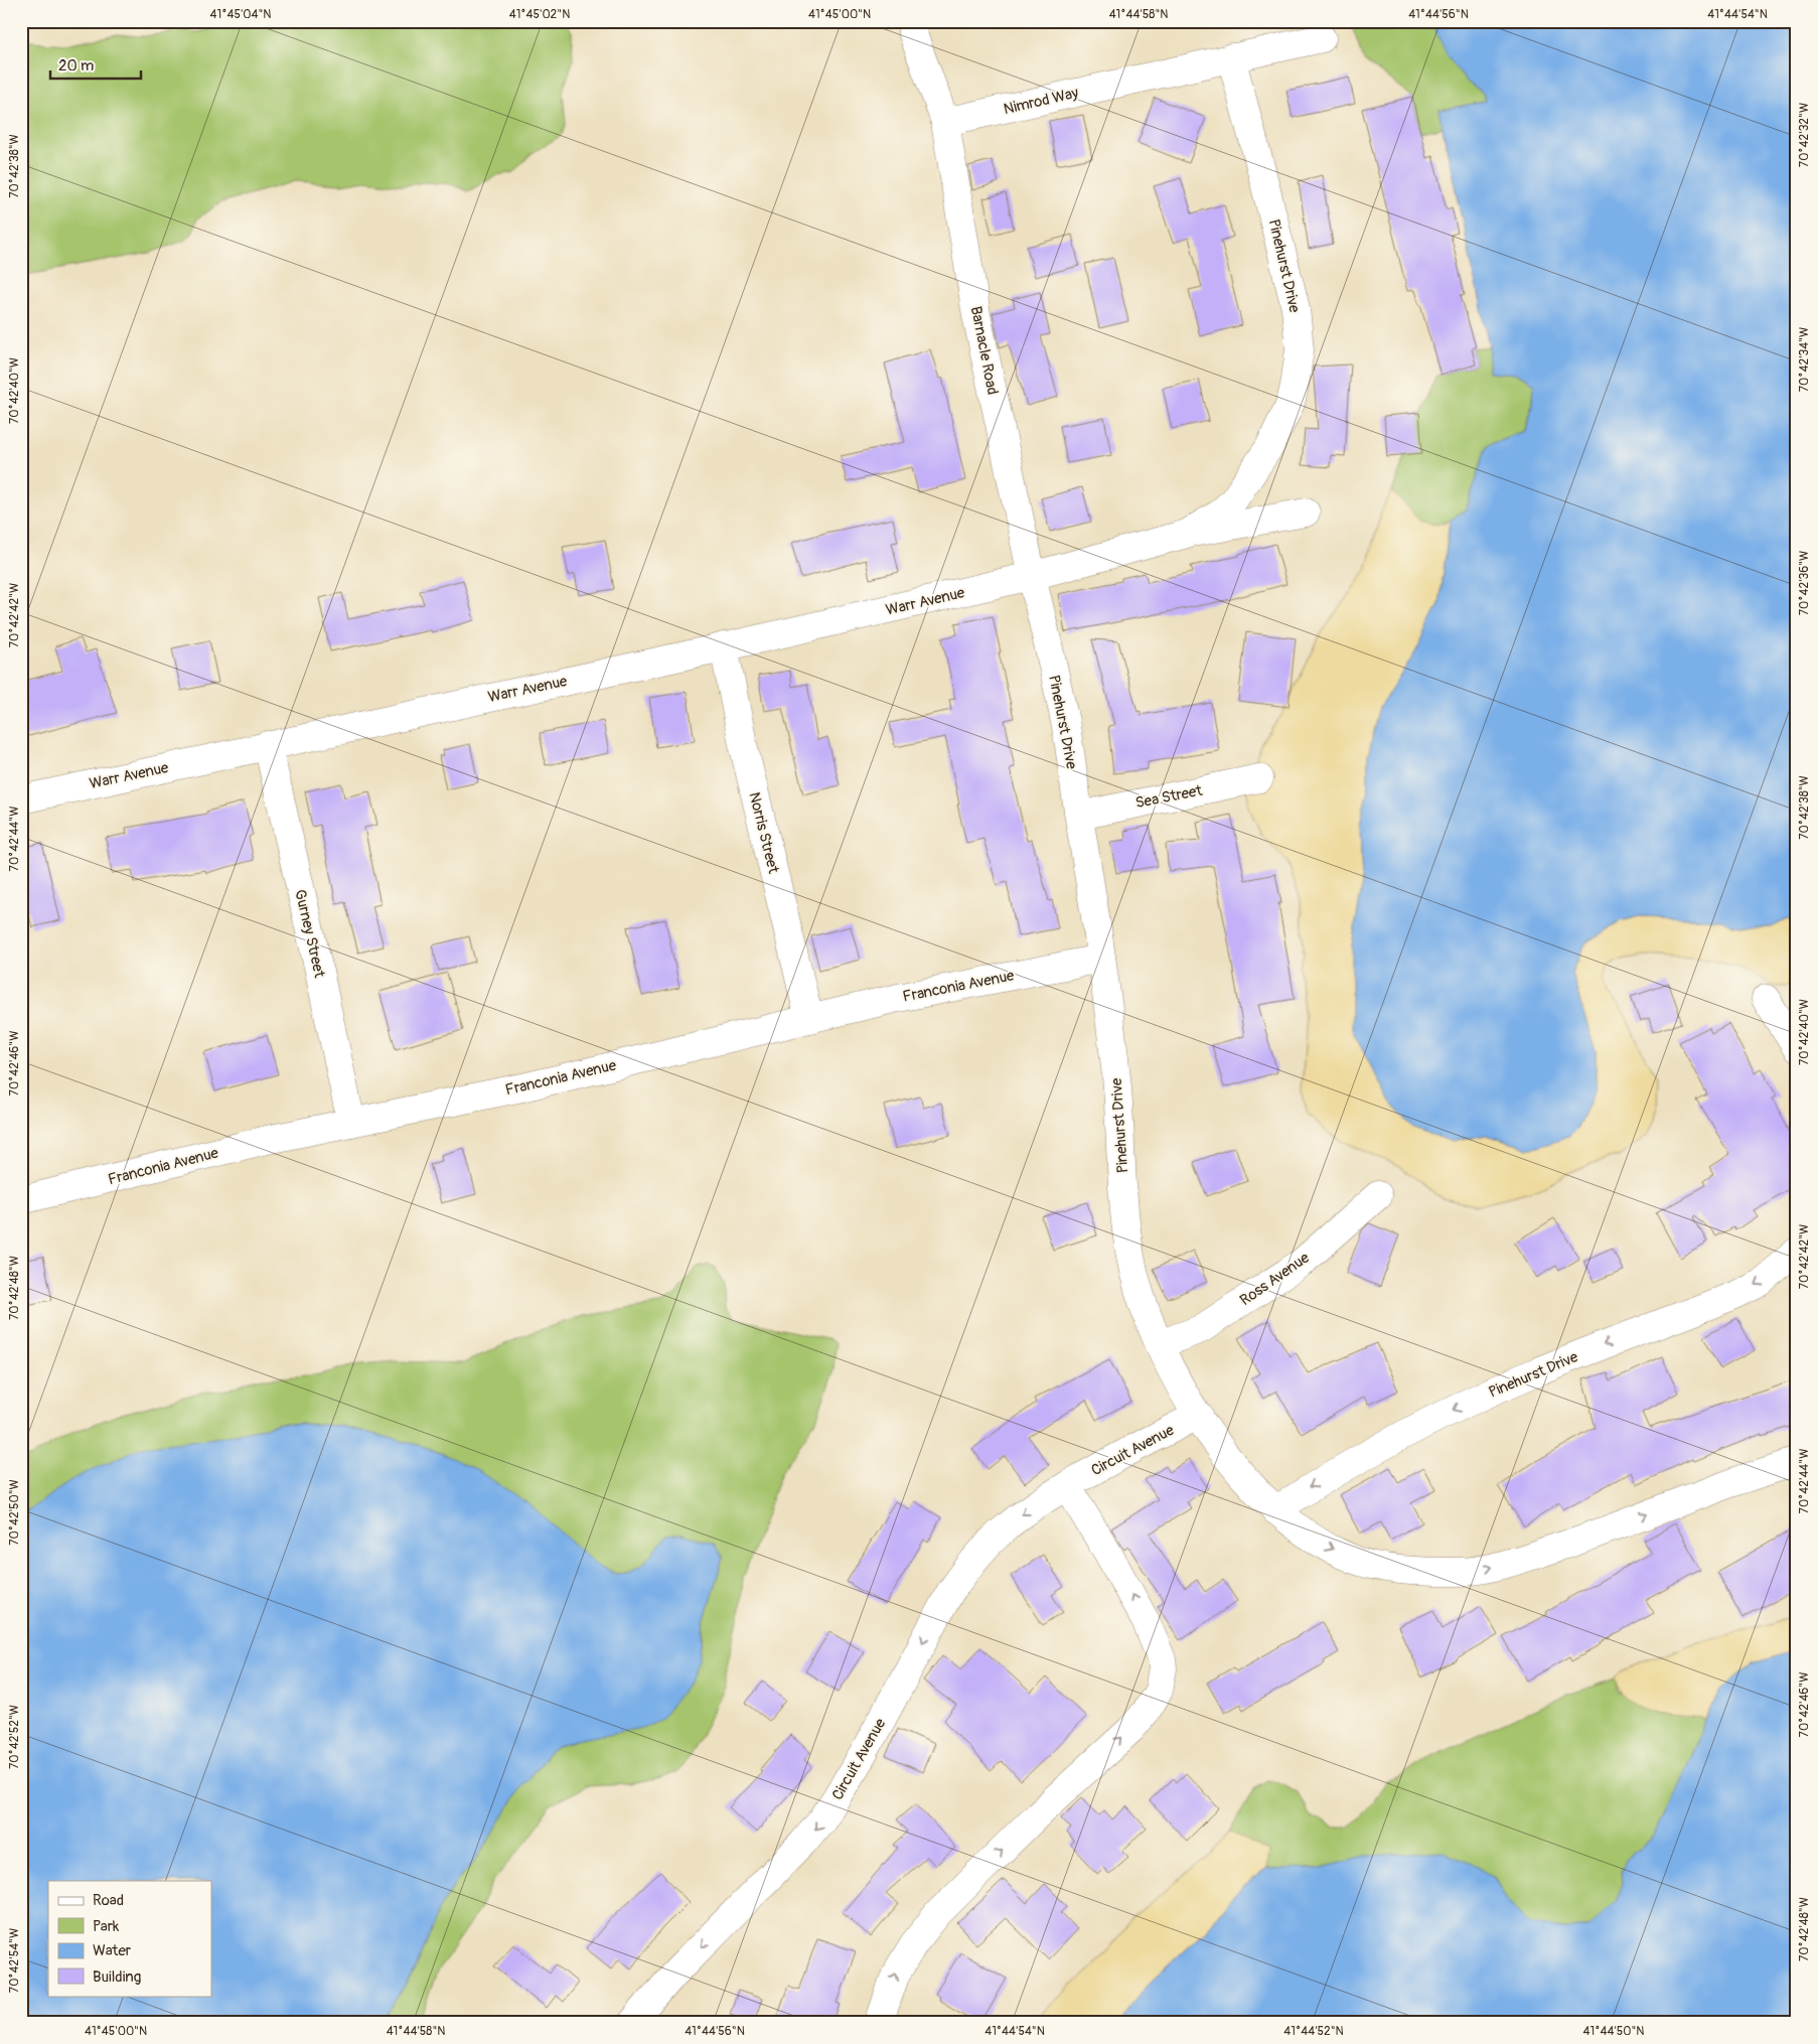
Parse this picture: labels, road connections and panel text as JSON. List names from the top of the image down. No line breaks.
{"streets":{"street":["Nimrod Way","Pinehurst Drive","Barnacle Road","Warr Avenue","Sea Street","Norris Street","Gurney Street","Franconia Avenue","Ross Avenue","Circuit Avenue"]},"crossings":[["Nimrod Way","Pinehurst Drive"],["Nimrod Way","Barnacle Road"],["Pinehurst Drive","Barnacle Road"],["Pinehurst Drive","Warr Avenue"],["Pinehurst Drive","Sea Street"],["Pinehurst Drive","Franconia Avenue"],["Pinehurst Drive","Ross Avenue"],["Pinehurst Drive","Circuit Avenue"],["Barnacle Road","Warr Avenue"],["Warr Avenue","Norris Street"],["Warr Avenue","Gurney Street"],["Norris Street","Franconia Avenue"],["Gurney Street","Franconia Avenue"]],"one_way":["Circuit Avenue"],"legend":["Road","Park","Water","Building"],"scale_bar":"20 m","coordinates":["41°45'04\"N","41°45'02\"N","41°45'00\"N","41°44'58\"N","41°44'56\"N","41°44'54\"N","70°42'32\"W","70°42'38\"W","70°42'34\"W","70°42'40\"W","70°42'36\"W","70°42'42\"W","70°42'44\"W","70°42'46\"W","70°42'48\"W","70°42'50\"W","70°42'52\"W","70°42'54\"W","41°44'52\"N","41°44'50\"N"]}
